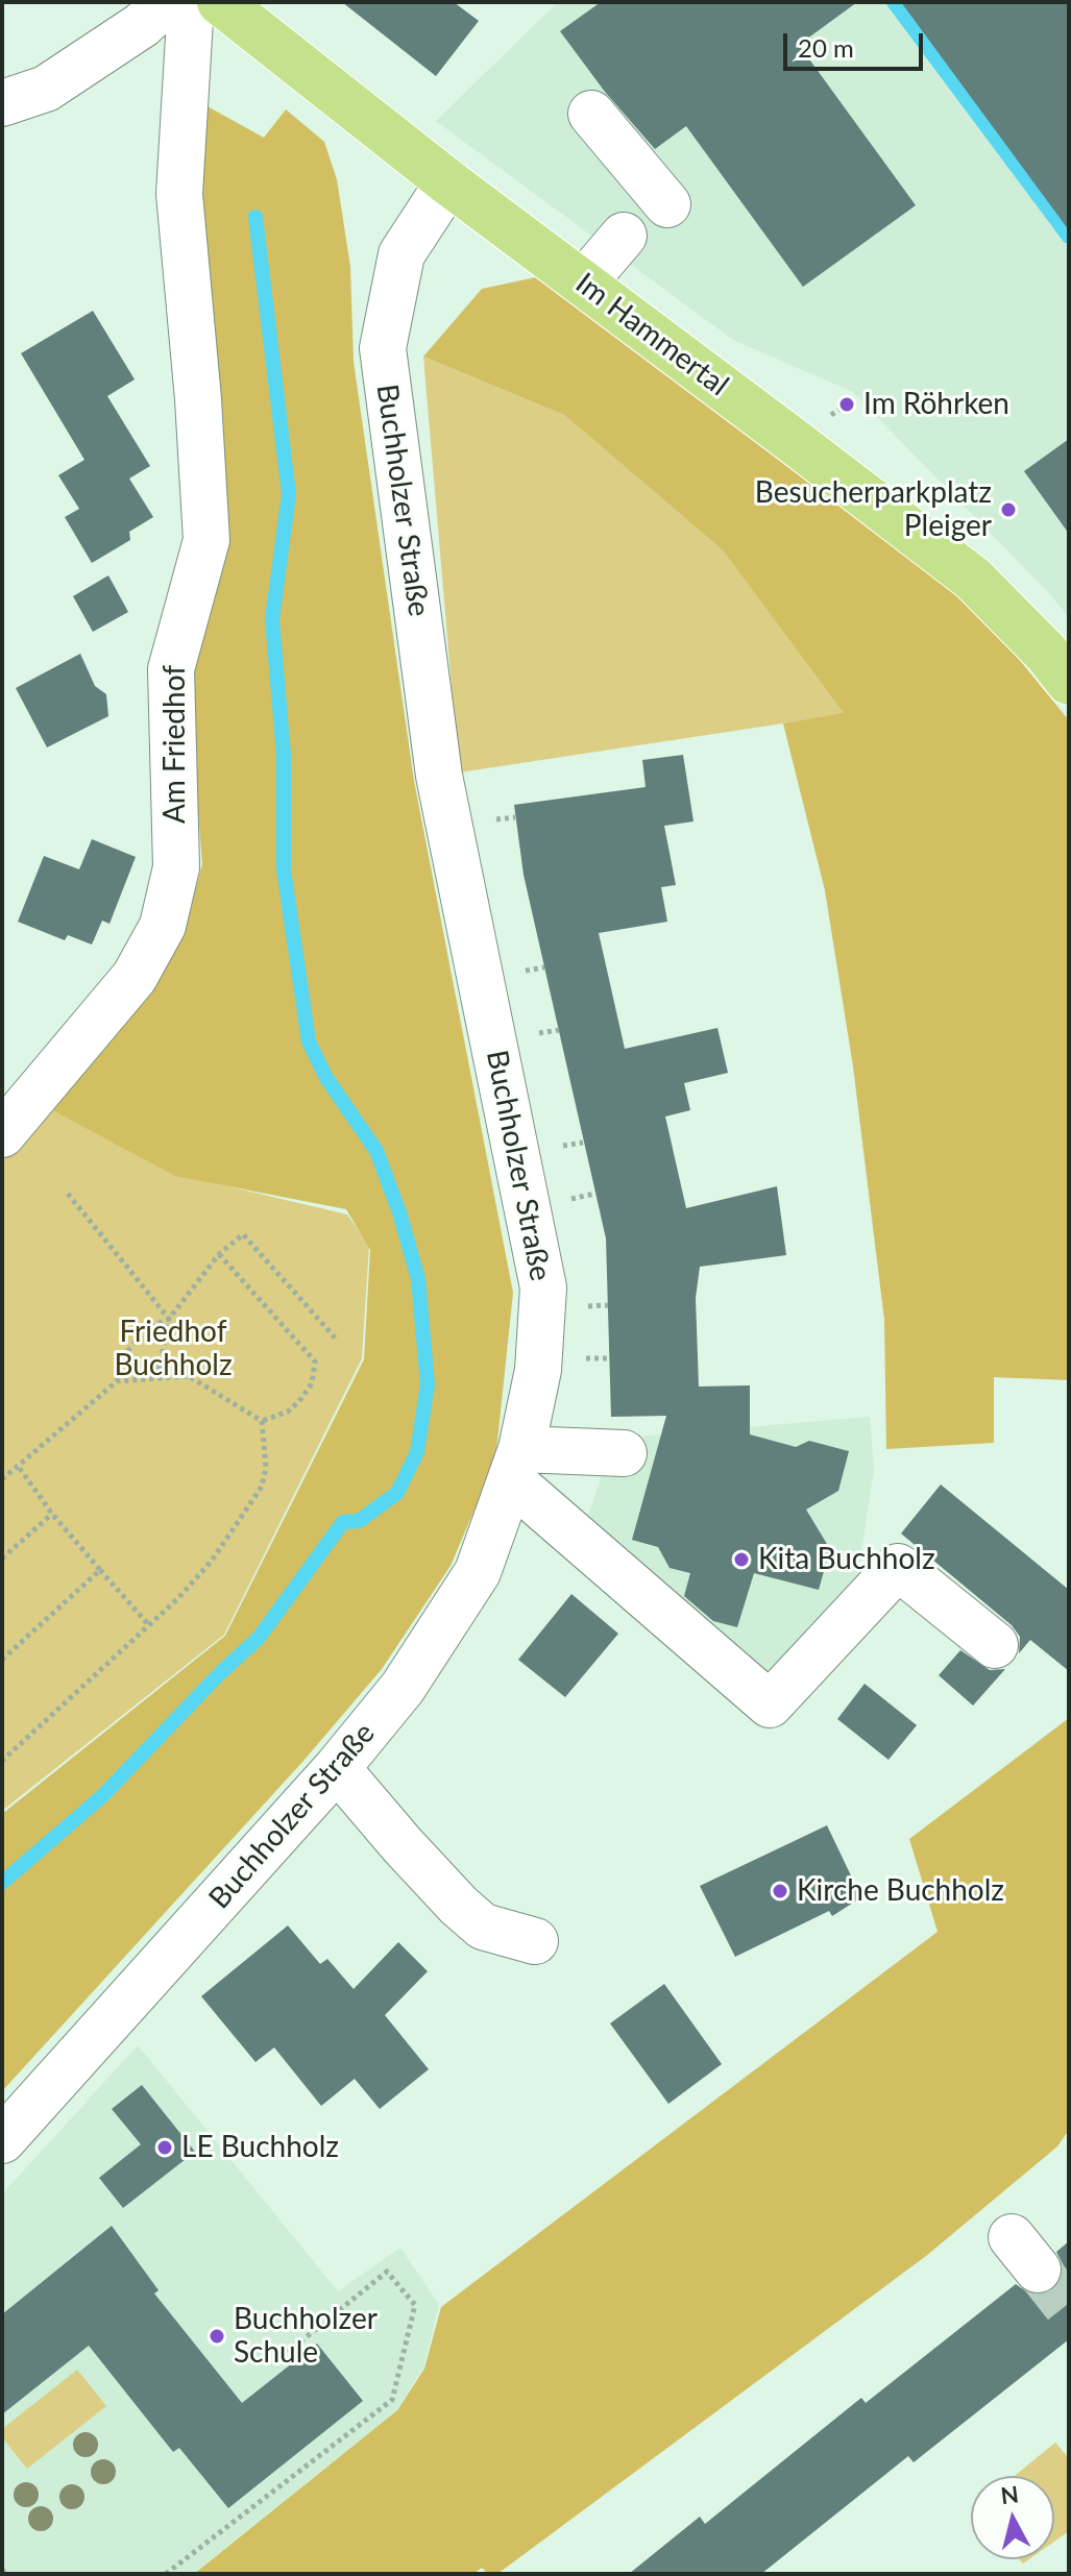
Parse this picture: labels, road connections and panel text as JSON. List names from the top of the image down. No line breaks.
{"streets":{"main road":["Im Hammertal"],"street":["Buchholzer Straße","Am Friedhof"]},"crossings":[["Im Hammertal","Buchholzer Straße"]],"parks":["Friedhof Buchholz"],"places":["Im Röhrken","Besucherparkplatz Pleiger","Kita Buchholz","Kirche Buchholz","LE Buchholz","Buchholzer Schule"],"scale_bar":"20 m","north":"top"}
